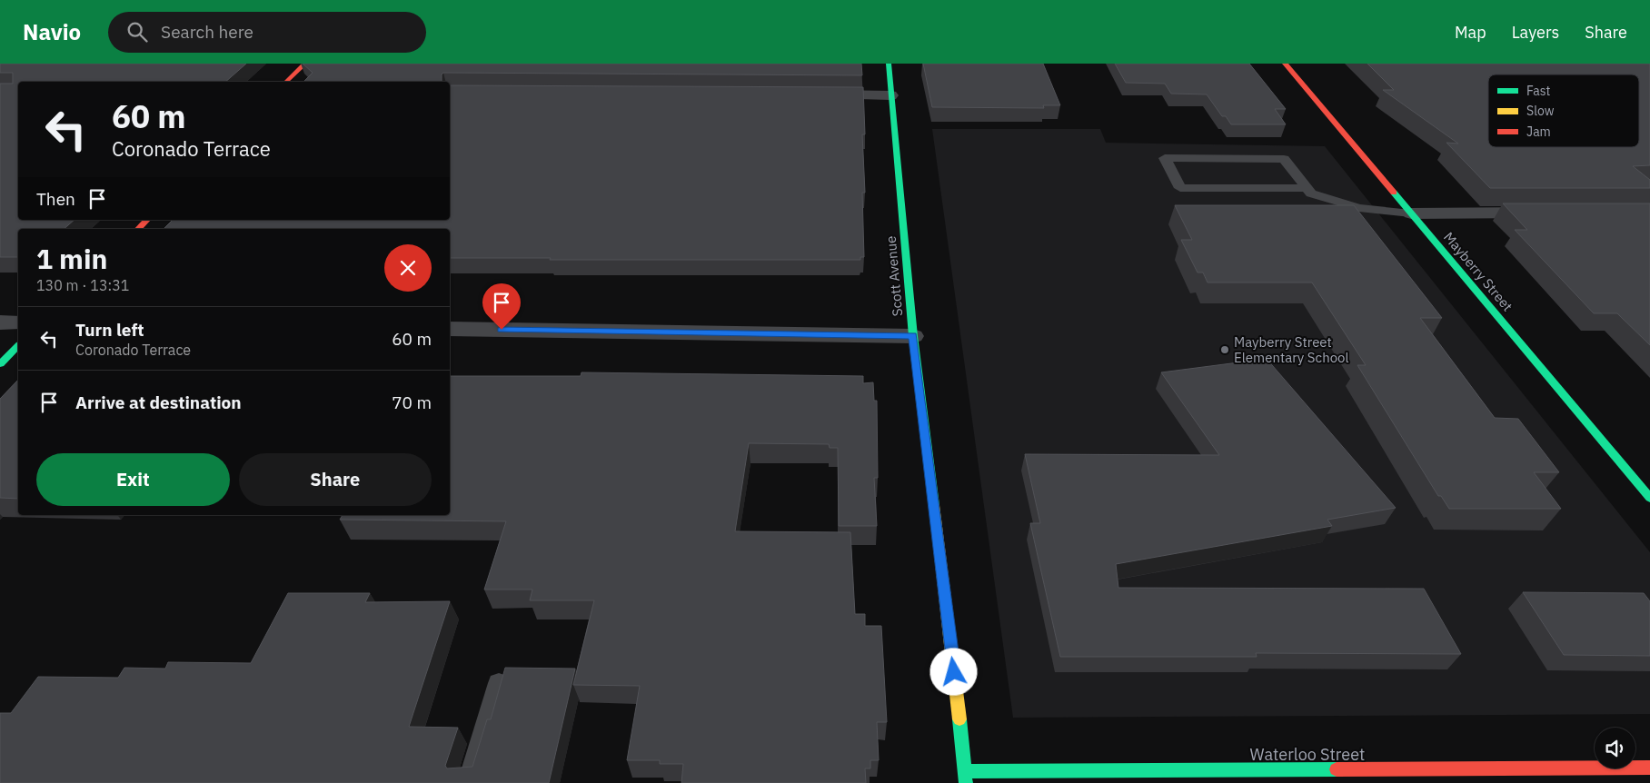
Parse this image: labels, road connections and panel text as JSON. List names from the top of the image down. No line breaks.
{"streets":{"street":["Mayberry Street","Scott Avenue","Waterloo Street"]},"crossings":[["Scott Avenue","Waterloo Street"]],"places":["Mayberry Street Elementary School"],"legend":["Fast","Slow","Jam"],"page":{"header":"Navio","search":"Search here","nav":["Map","Layers","Share"],"turn":["60 m","Coronado Terrace"],"then":"Then","heading":["1 min","130 m · 13:31"],"list":[{"name":"Turn left","note":"Coronado Terrace","value":"60 m"},{"name":"Arrive at destination","value":"70 m"}],"buttons":["Exit","Share"]}}
